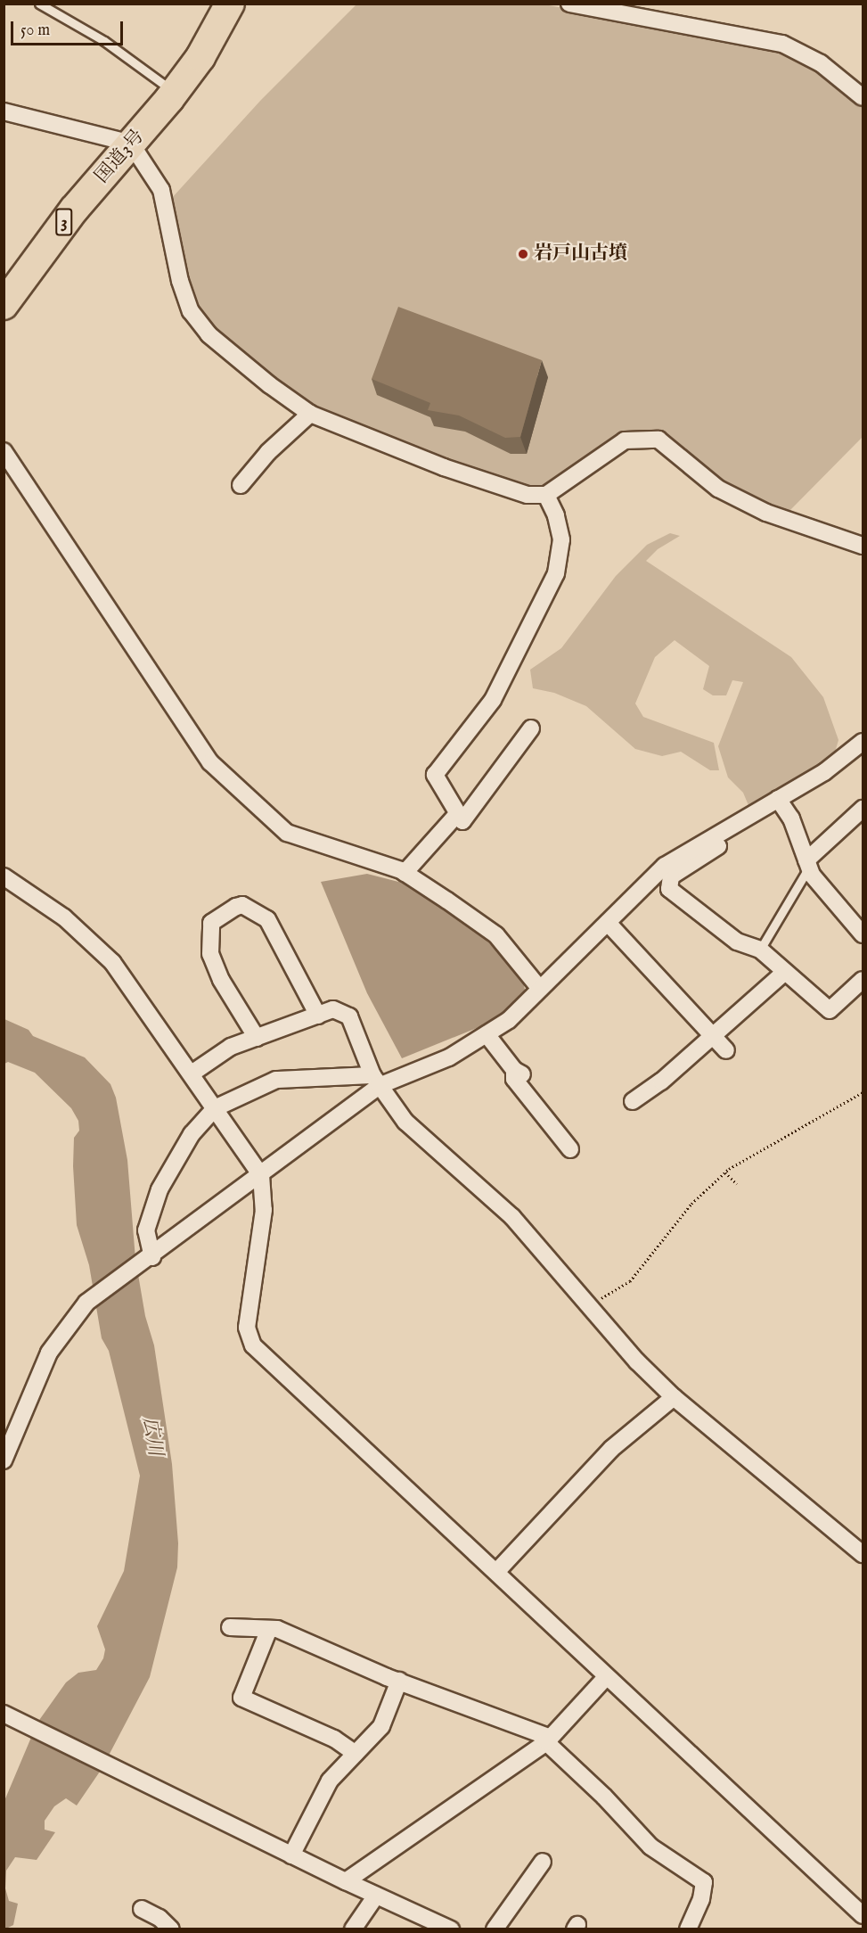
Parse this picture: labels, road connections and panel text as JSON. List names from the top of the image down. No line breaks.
{"streets":{"highway":["国道3号","3"]},"water":["広川"],"places":["岩戸山古墳"],"scale_bar":"50 m"}
